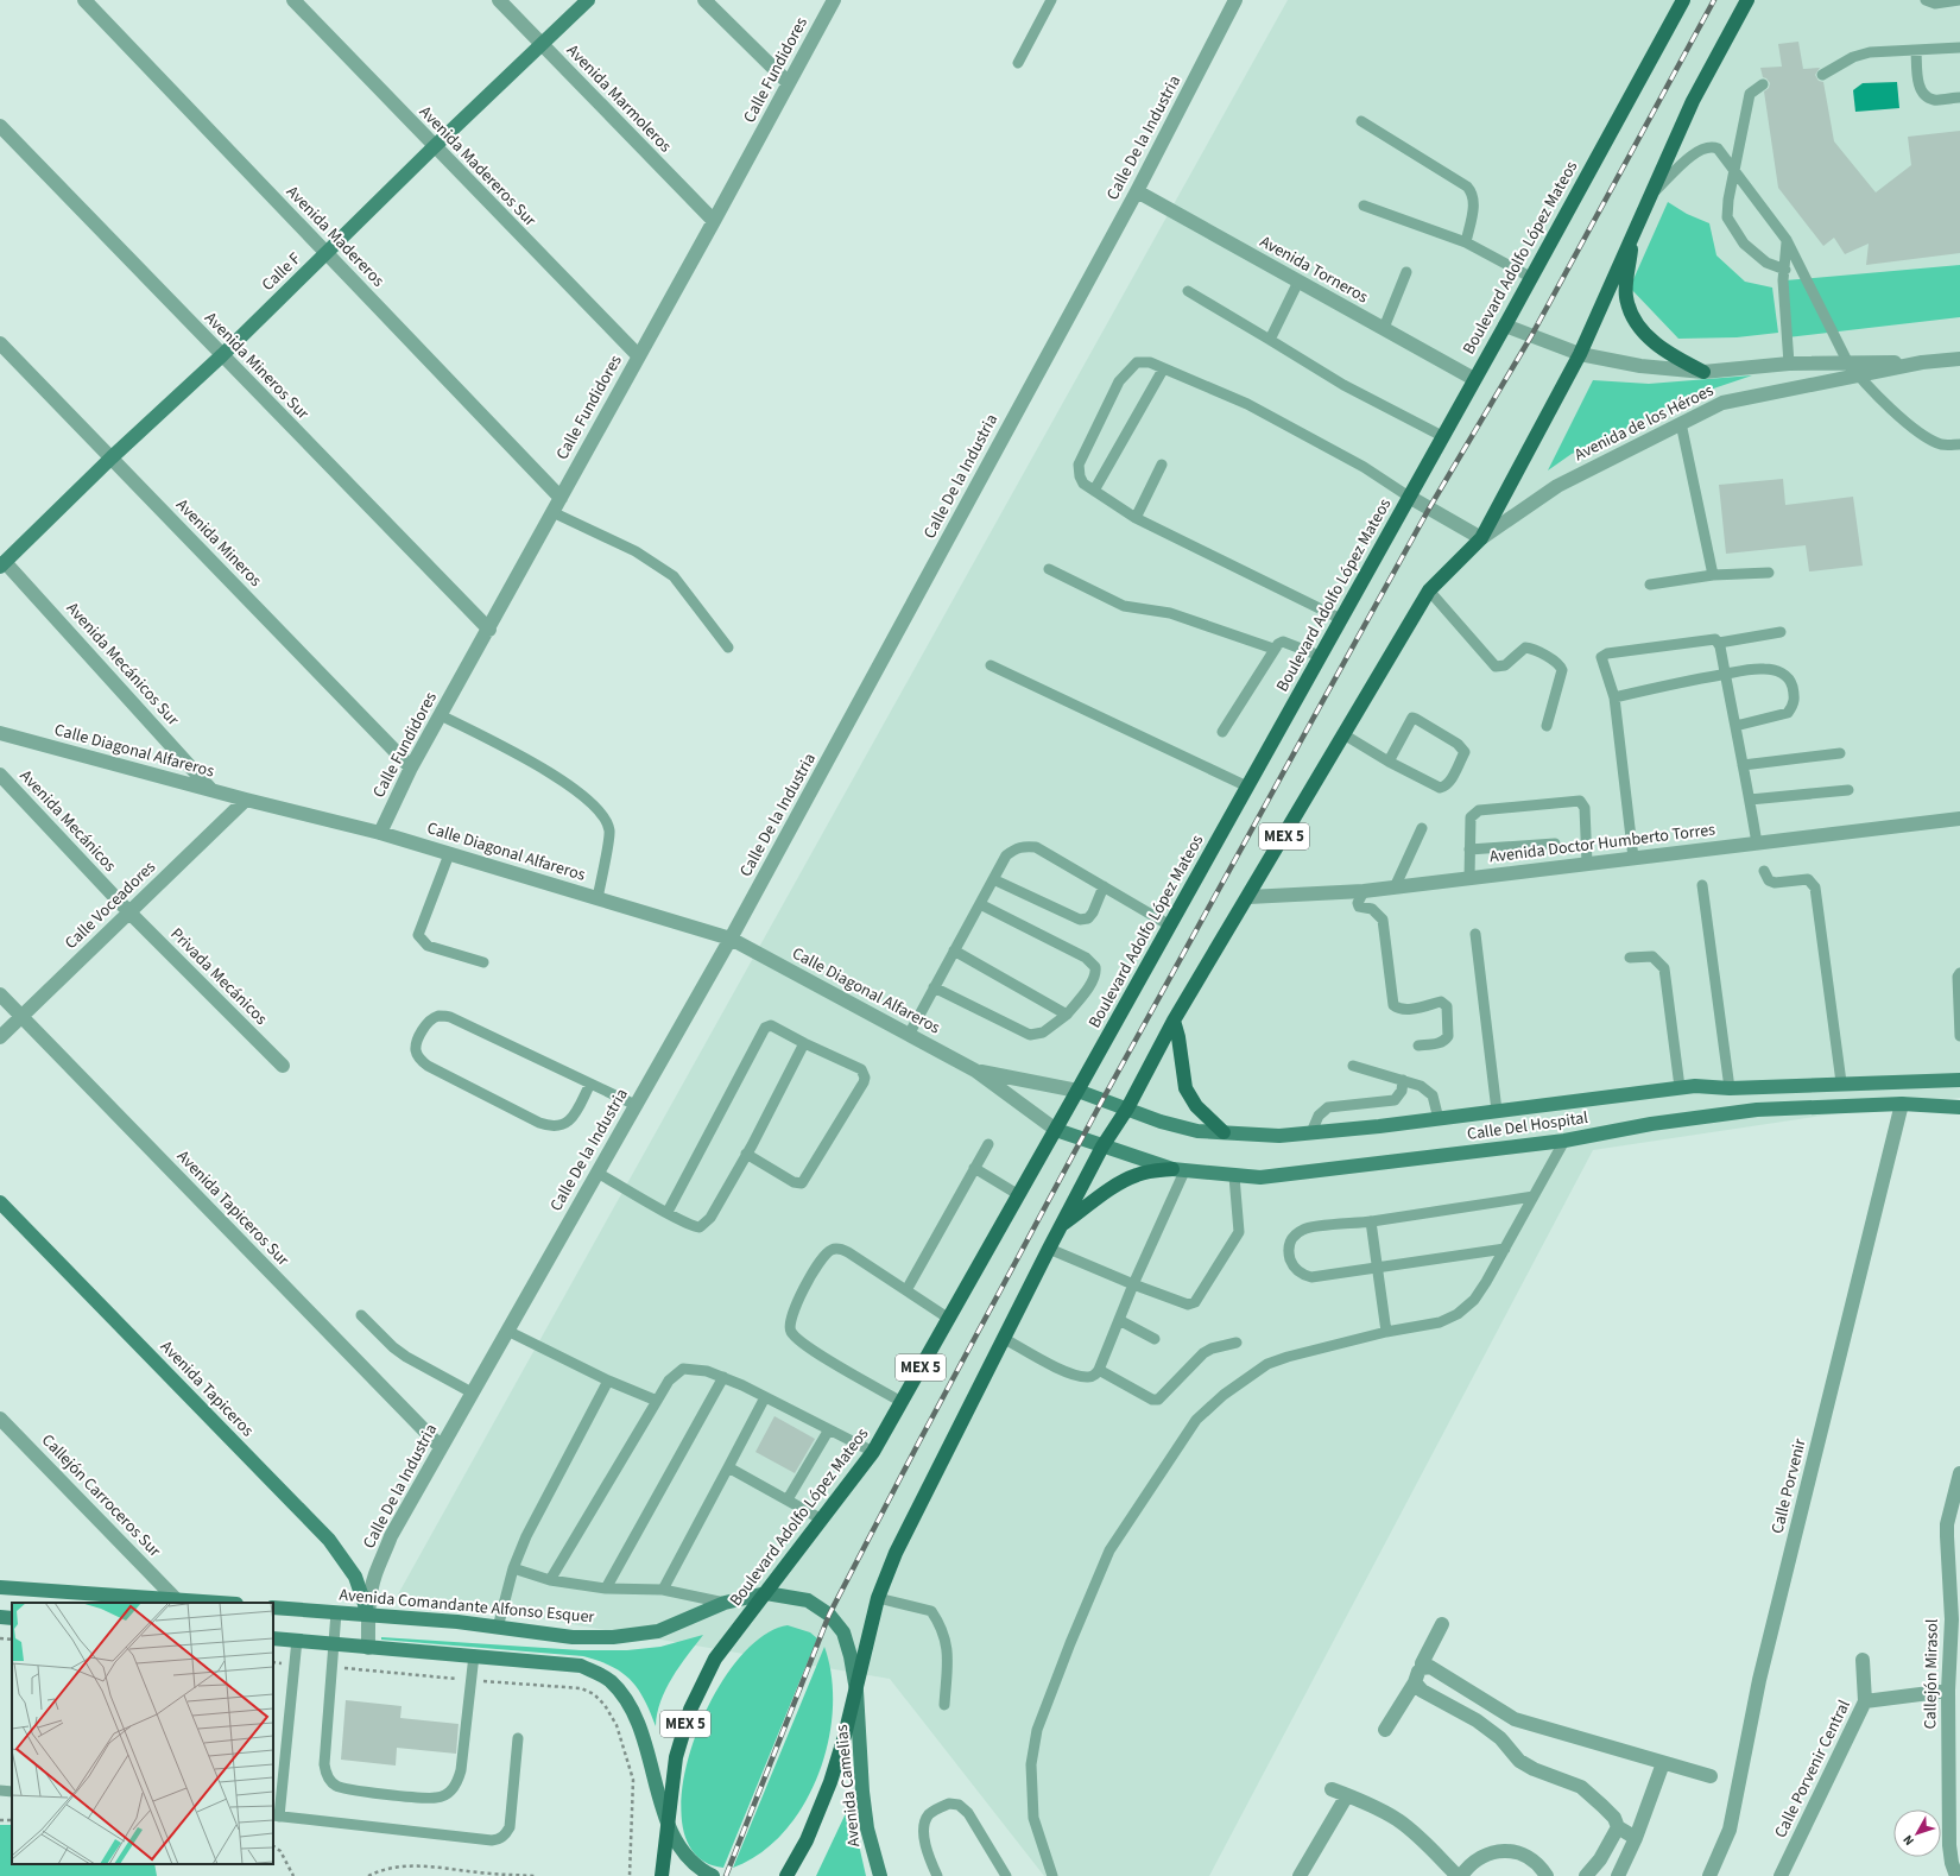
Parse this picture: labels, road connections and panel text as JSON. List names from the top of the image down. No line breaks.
{"streets":{"main road":["Boulevard Adolfo López Mateos","MEX 5"],"street":["Calle Fundidores","Avenida Marmoleros","Calle De la Industria","Avenida Madereros Sur","Avenida Madereros","Avenida Torneros","Calle F","Avenida Mineros Sur","Avenida de los Héroes","Avenida Mineros","Avenida Mecánicos Sur","Calle Diagonal Alfareros","Avenida Mecánicos","Avenida Doctor Humberto Torres","Calle Voceadores","Privada Mecánicos","Calle Del Hospital","Avenida Tapiceros Sur","Avenida Tapiceros","Calle Porvenir","Callejón Carroceros Sur","Avenida Comandante Alfonso Esquer","Callejón Mirasol","Calle Porvenir Central","Avenida Camelias"]},"crossings":[["Calle Fundidores","Avenida Marmoleros"],["Calle Fundidores","Avenida Madereros Sur"],["Calle Fundidores","Avenida Madereros"],["Calle Fundidores","Avenida Mineros Sur"],["Calle Fundidores","Avenida Mineros"],["Calle Fundidores","Calle Diagonal Alfareros"],["Avenida Marmoleros","Calle F"],["Calle De la Industria","Avenida Torneros"],["Calle De la Industria","Calle Diagonal Alfareros"],["Calle De la Industria","Avenida Tapiceros Sur"],["Calle De la Industria","Avenida Tapiceros"],["Calle De la Industria","Avenida Comandante Alfonso Esquer"],["Avenida Madereros Sur","Calle F"],["Avenida Madereros","Calle F"],["Boulevard Adolfo López Mateos","Avenida Torneros"],["Boulevard Adolfo López Mateos","Avenida de los Héroes"],["Boulevard Adolfo López Mateos","Calle Diagonal Alfareros"],["Boulevard Adolfo López Mateos","Calle Del Hospital"],["Boulevard Adolfo López Mateos","Avenida Comandante Alfonso Esquer"],["Boulevard Adolfo López Mateos","Avenida Camelias"],["Calle F","Avenida Mineros Sur"],["Calle F","Avenida Mineros"],["Calle F","Avenida Mecánicos Sur"],["Avenida de los Héroes","MEX 5"],["Avenida Mecánicos Sur","Calle Diagonal Alfareros"],["Calle Diagonal Alfareros","Calle Voceadores"],["Calle Diagonal Alfareros","Calle Del Hospital"],["Avenida Mecánicos","Calle Voceadores"],["Avenida Mecánicos","Privada Mecánicos"],["MEX 5","Avenida Doctor Humberto Torres"],["MEX 5","Calle Del Hospital"],["MEX 5","Avenida Camelias"],["Calle Voceadores","Privada Mecánicos"],["Calle Voceadores","Avenida Tapiceros Sur"],["Calle Del Hospital","Calle Porvenir"],["Avenida Tapiceros","Avenida Comandante Alfonso Esquer"],["Avenida Comandante Alfonso Esquer","Avenida Camelias"],["Callejón Mirasol","Calle Porvenir Central"]],"north":"bottom left"}
